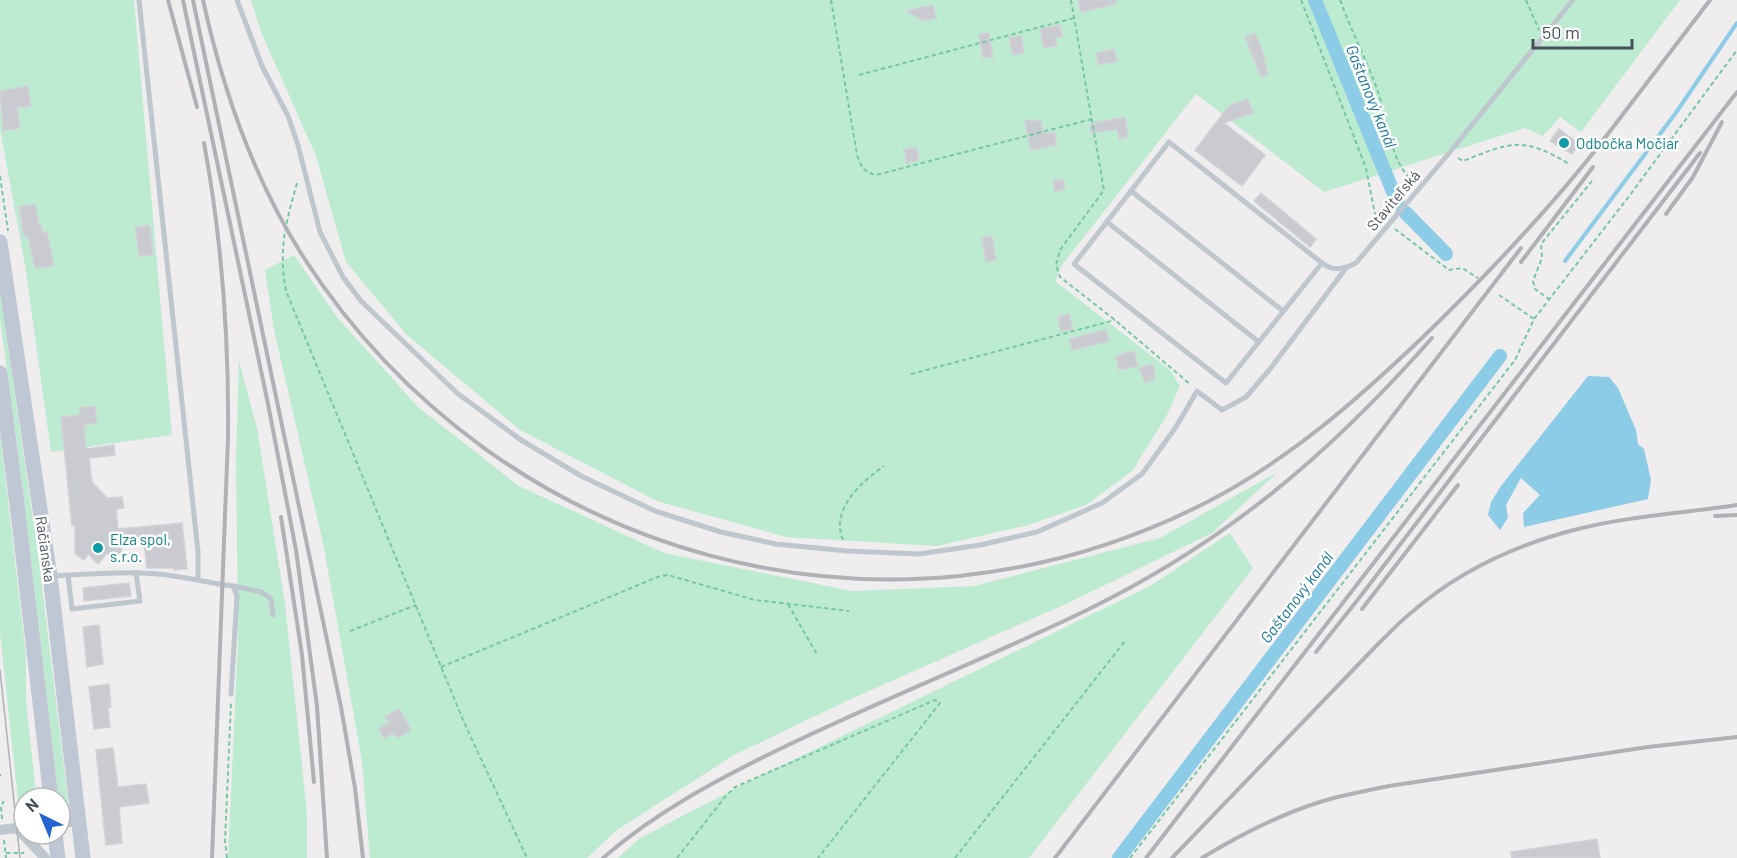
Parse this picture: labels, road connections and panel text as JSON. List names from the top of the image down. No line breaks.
{"streets":{"main road":["Račianska"],"lane":["Staviteľská"]},"water":["Gaštanový kanál"],"places":["Odbočka Močiar","Elza spol, s.r.o."],"scale_bar":"50 m","north":"top left"}
